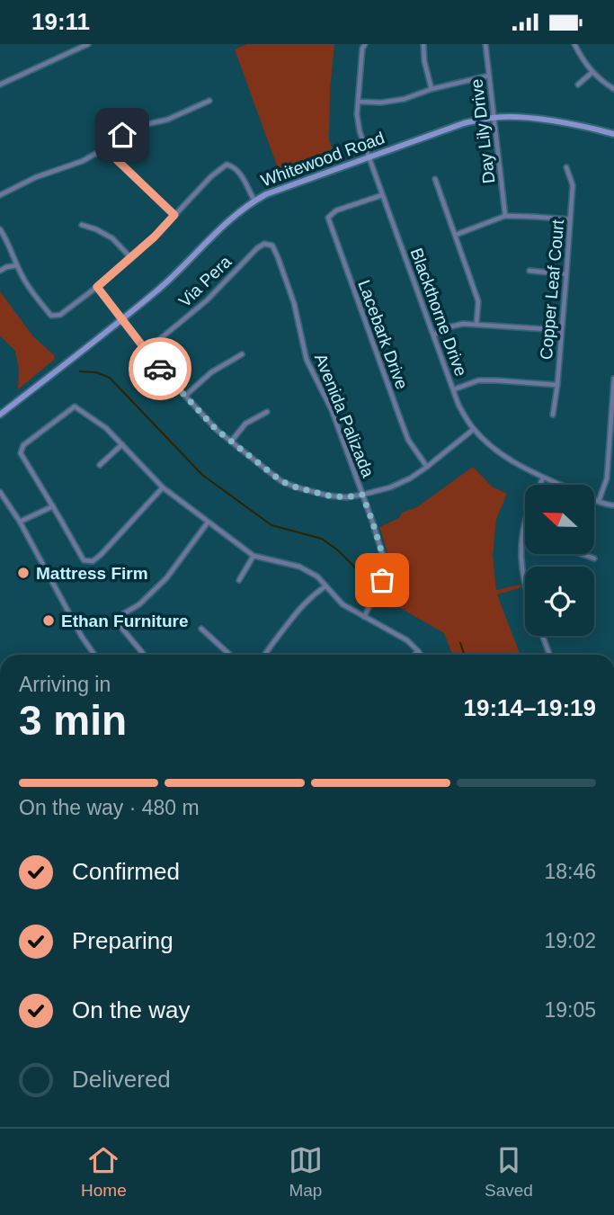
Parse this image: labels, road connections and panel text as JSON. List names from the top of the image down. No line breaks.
{"streets":{"main road":["Whitewood Road"],"street":["Day Lily Drive","Via Pera","Copper Leaf Court","Blackthorne Drive","Lacebark Drive","Avenida Palizada"]},"crossings":[["Day Lily Drive","Whitewood Road"],["Whitewood Road","Blackthorne Drive"],["Via Pera","Avenida Palizada"],["Blackthorne Drive","Lacebark Drive"]],"places":["Mattress Firm","Ethan Furniture"],"north":"left","page":{"status":"19:11","heading":["3 min","Arriving in","19:14–19:19"],"bar":"On the way · 480 m","list":[["Confirmed","18:46"],["Preparing","19:02"],["On the way","19:05"],"Delivered"],"tabs":["Home","Map","Saved"]}}
